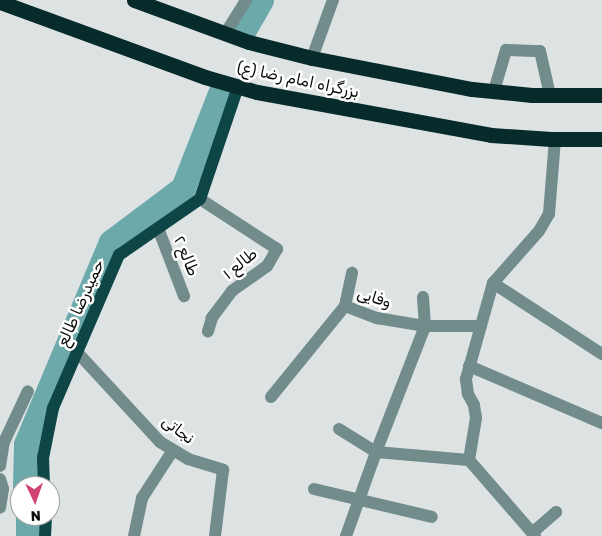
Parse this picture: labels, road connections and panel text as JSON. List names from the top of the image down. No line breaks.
{"streets":{"highway":["بزرگراه امام رضا (ع)"],"main road":["حمیدرضا طالع"],"street":["طالع ۲","طالع ۱","وفایی","نجاتی"]},"crossings":[["طالع ۲","حمیدرضا طالع"],["طالع ۱","حمیدرضا طالع"],["حمیدرضا طالع","نجاتی"]],"north":"bottom"}
